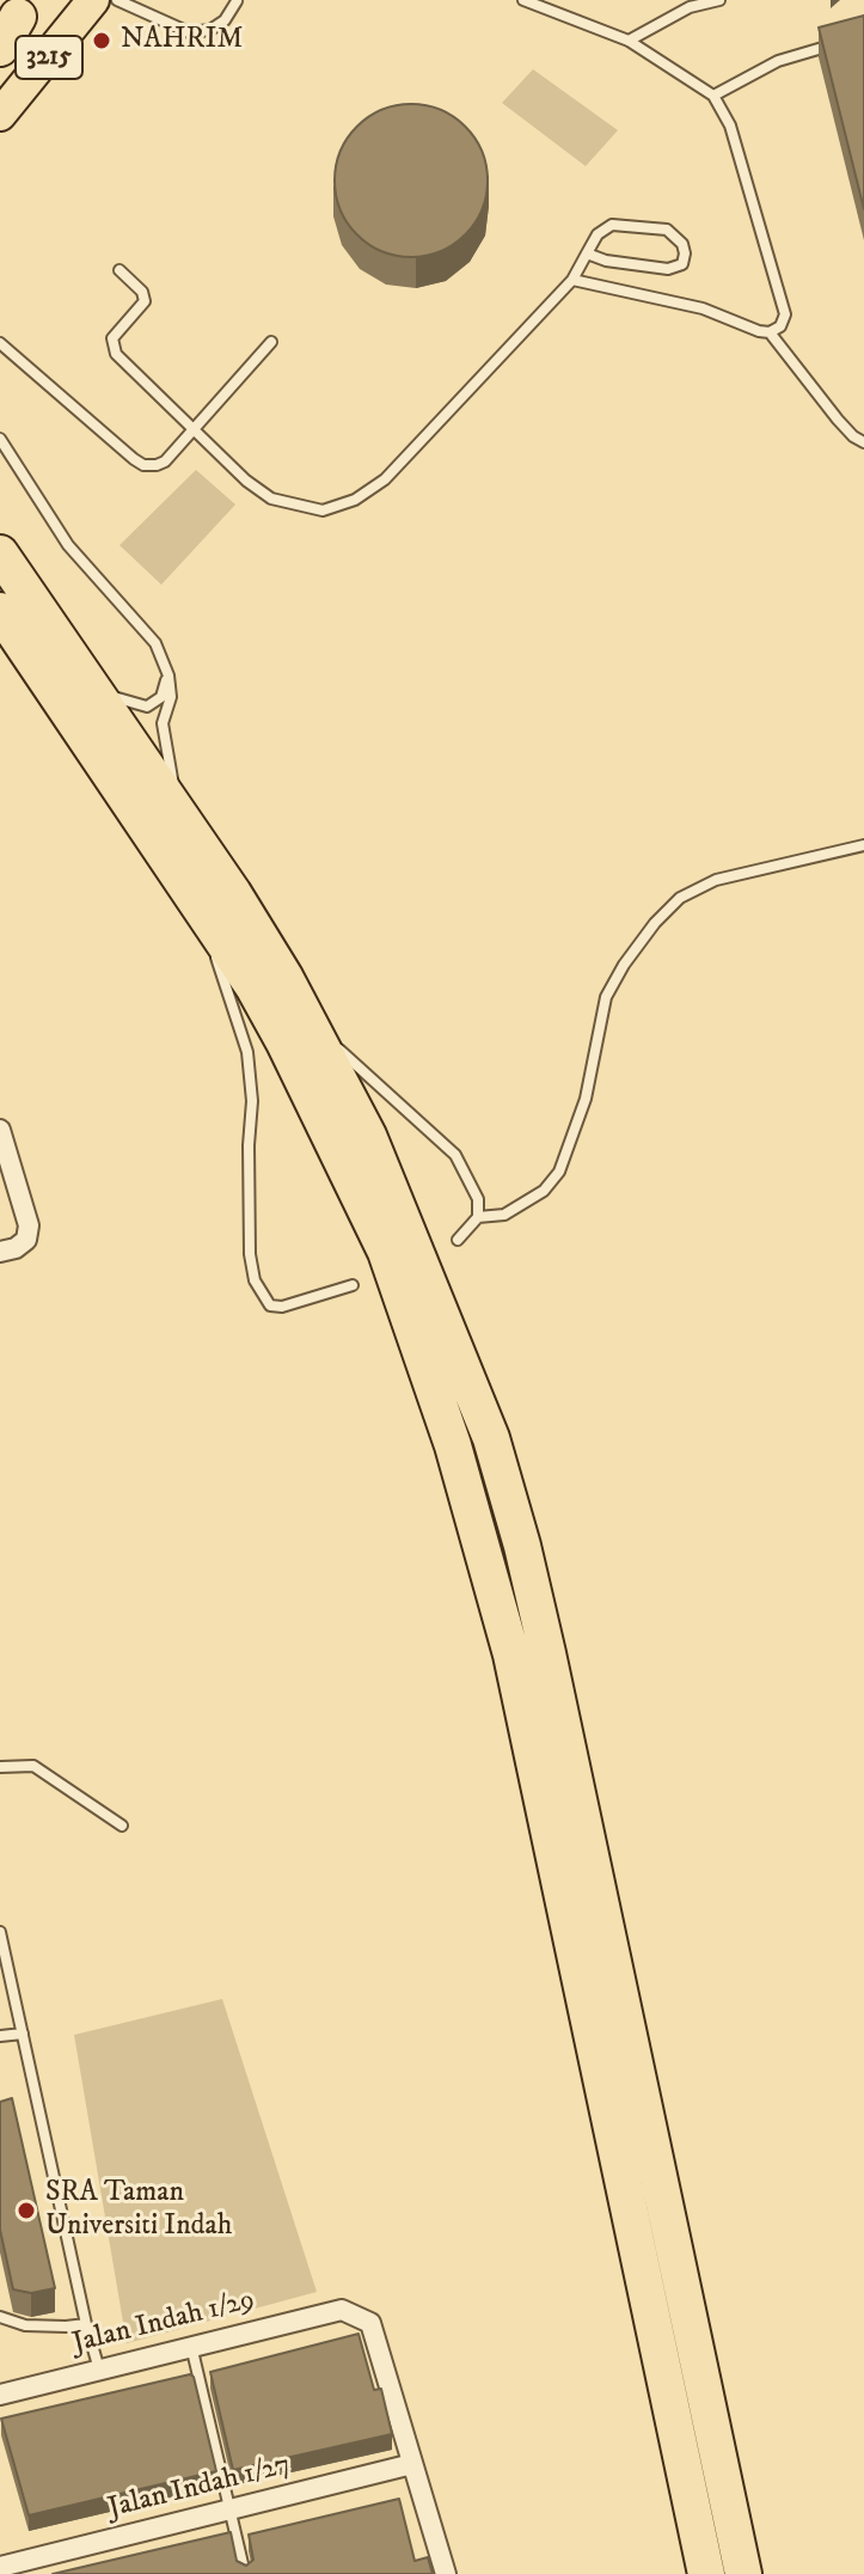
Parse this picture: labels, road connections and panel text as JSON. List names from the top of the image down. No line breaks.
{"streets":{"highway":["3215"],"street":["Jalan Indah 1/29","Jalan Indah 1/27"]},"crossings":[["Jalan Indah 1/29","Jalan Indah 1/27"]],"places":["NAHRIM","SRA Taman Universiti Indah"]}
